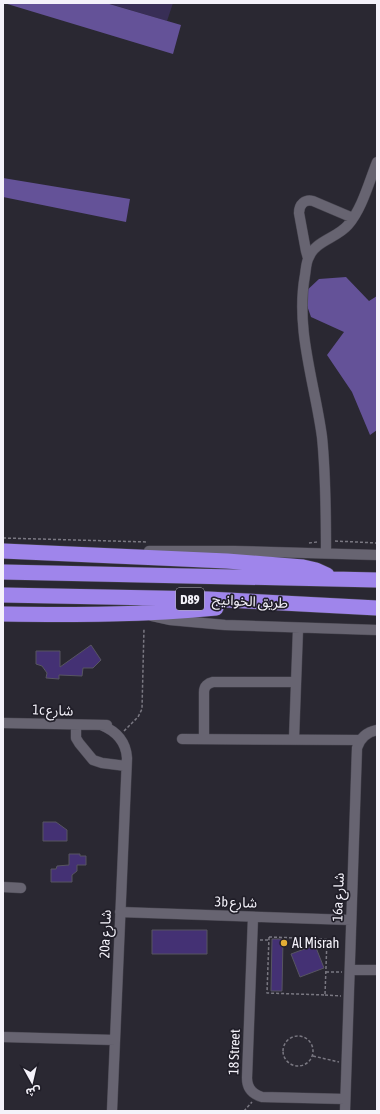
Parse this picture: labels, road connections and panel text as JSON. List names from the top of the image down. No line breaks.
{"streets":{"highway":["D89","طريق الخوانيج"],"street":["1c شارع","16a شارع","3b شارع","20a شارع","18 Street"]},"crossings":[["1c شارع","20a شارع"],["16a شارع","3b شارع"],["3b شارع","20a شارع"],["3b شارع","18 Street"]],"places":["Al Misrah"],"north":"bottom"}
